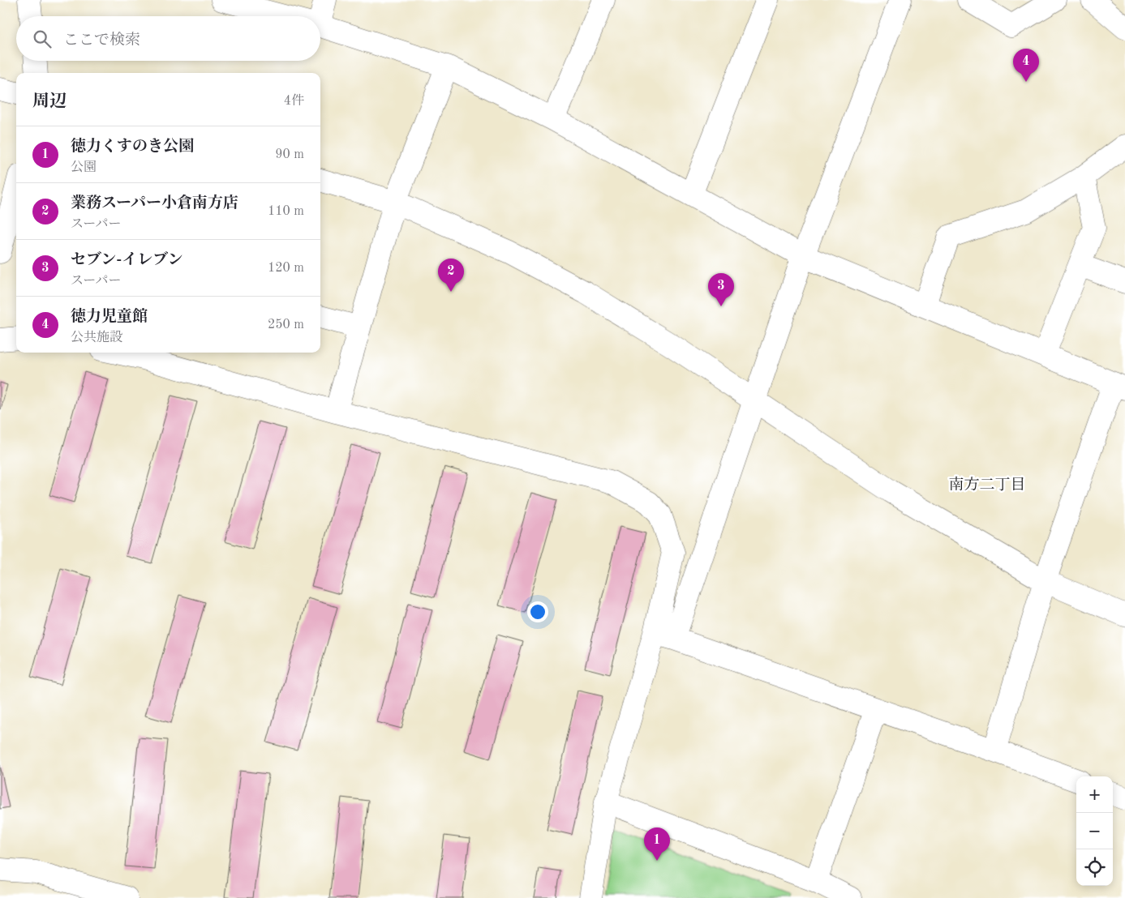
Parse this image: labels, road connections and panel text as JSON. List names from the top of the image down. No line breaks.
{"districts":["南方二丁目"],"page":{"search":"ここで検索","pins":["4","2","3","1"],"heading":["周辺","4件"],"list":[{"mark":"1","name":"徳力くすのき公園","note":"公園","value":"90 m"},{"mark":"2","name":"業務スーパー小倉南方店","note":"スーパー","value":"110 m"},{"mark":"3","name":"セブン-イレブン","note":"スーパー","value":"120 m"},{"mark":"4","name":"徳力児童館","note":"公共施設","value":"250 m"}],"map_buttons":["+","−"]}}
